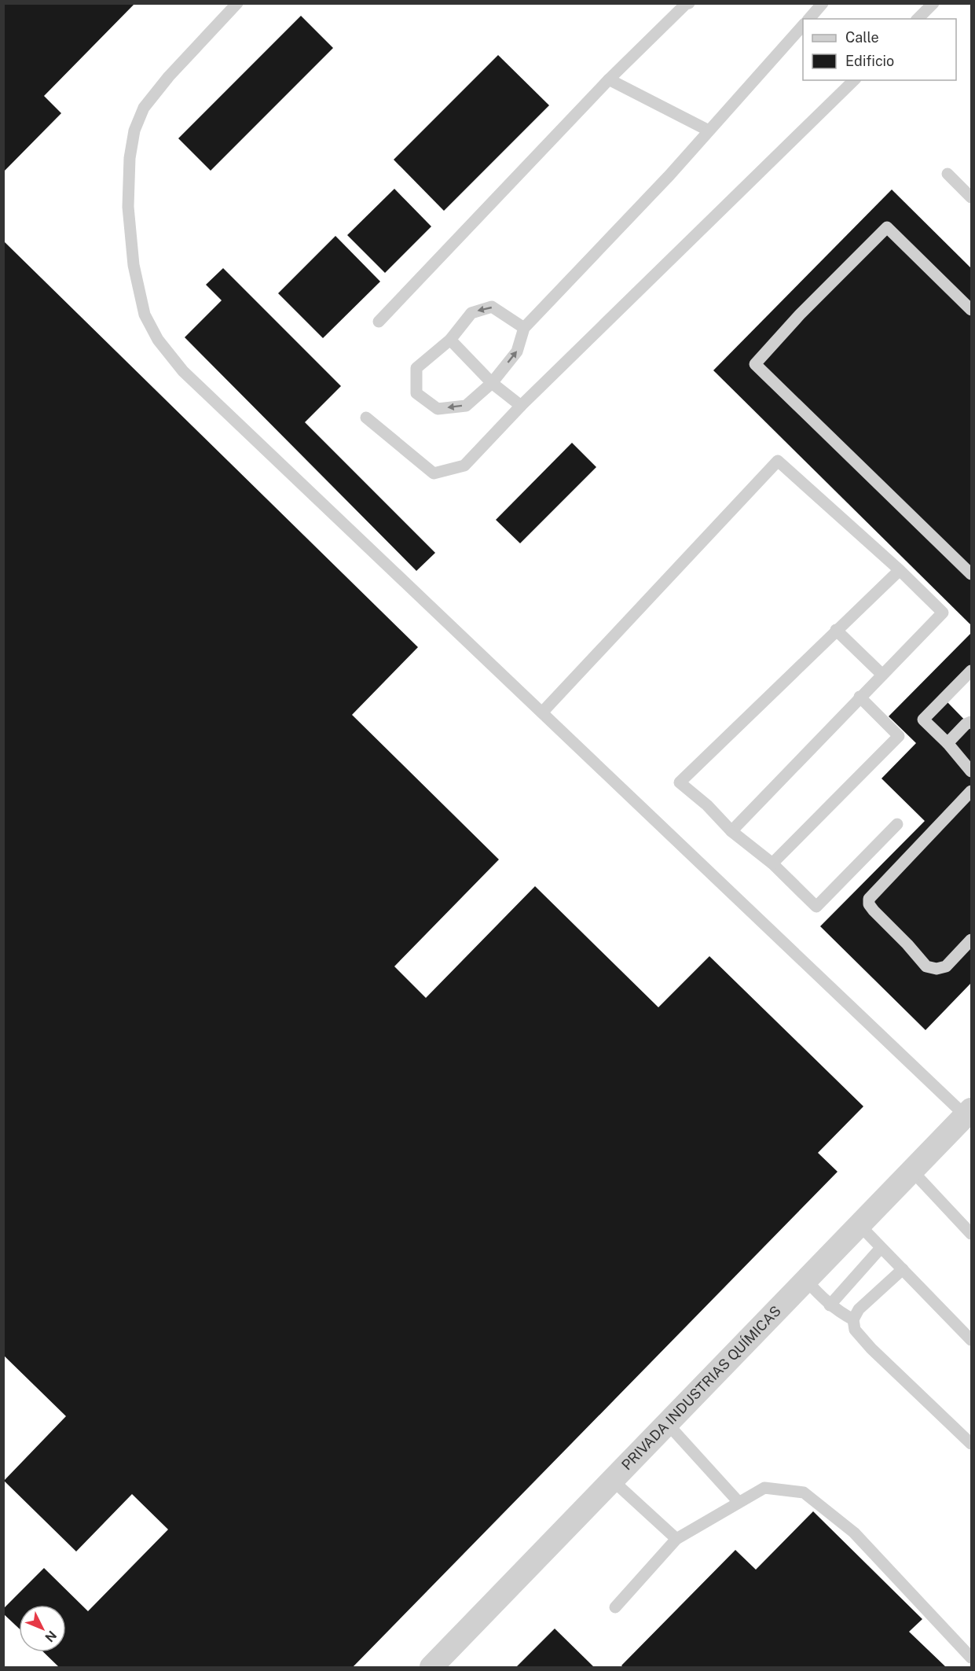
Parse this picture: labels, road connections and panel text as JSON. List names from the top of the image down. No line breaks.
{"streets":{"street":["PRIVADA INDUSTRIAS QUÍMICAS"]},"legend":["Calle","Edificio"],"north":"bottom right"}
